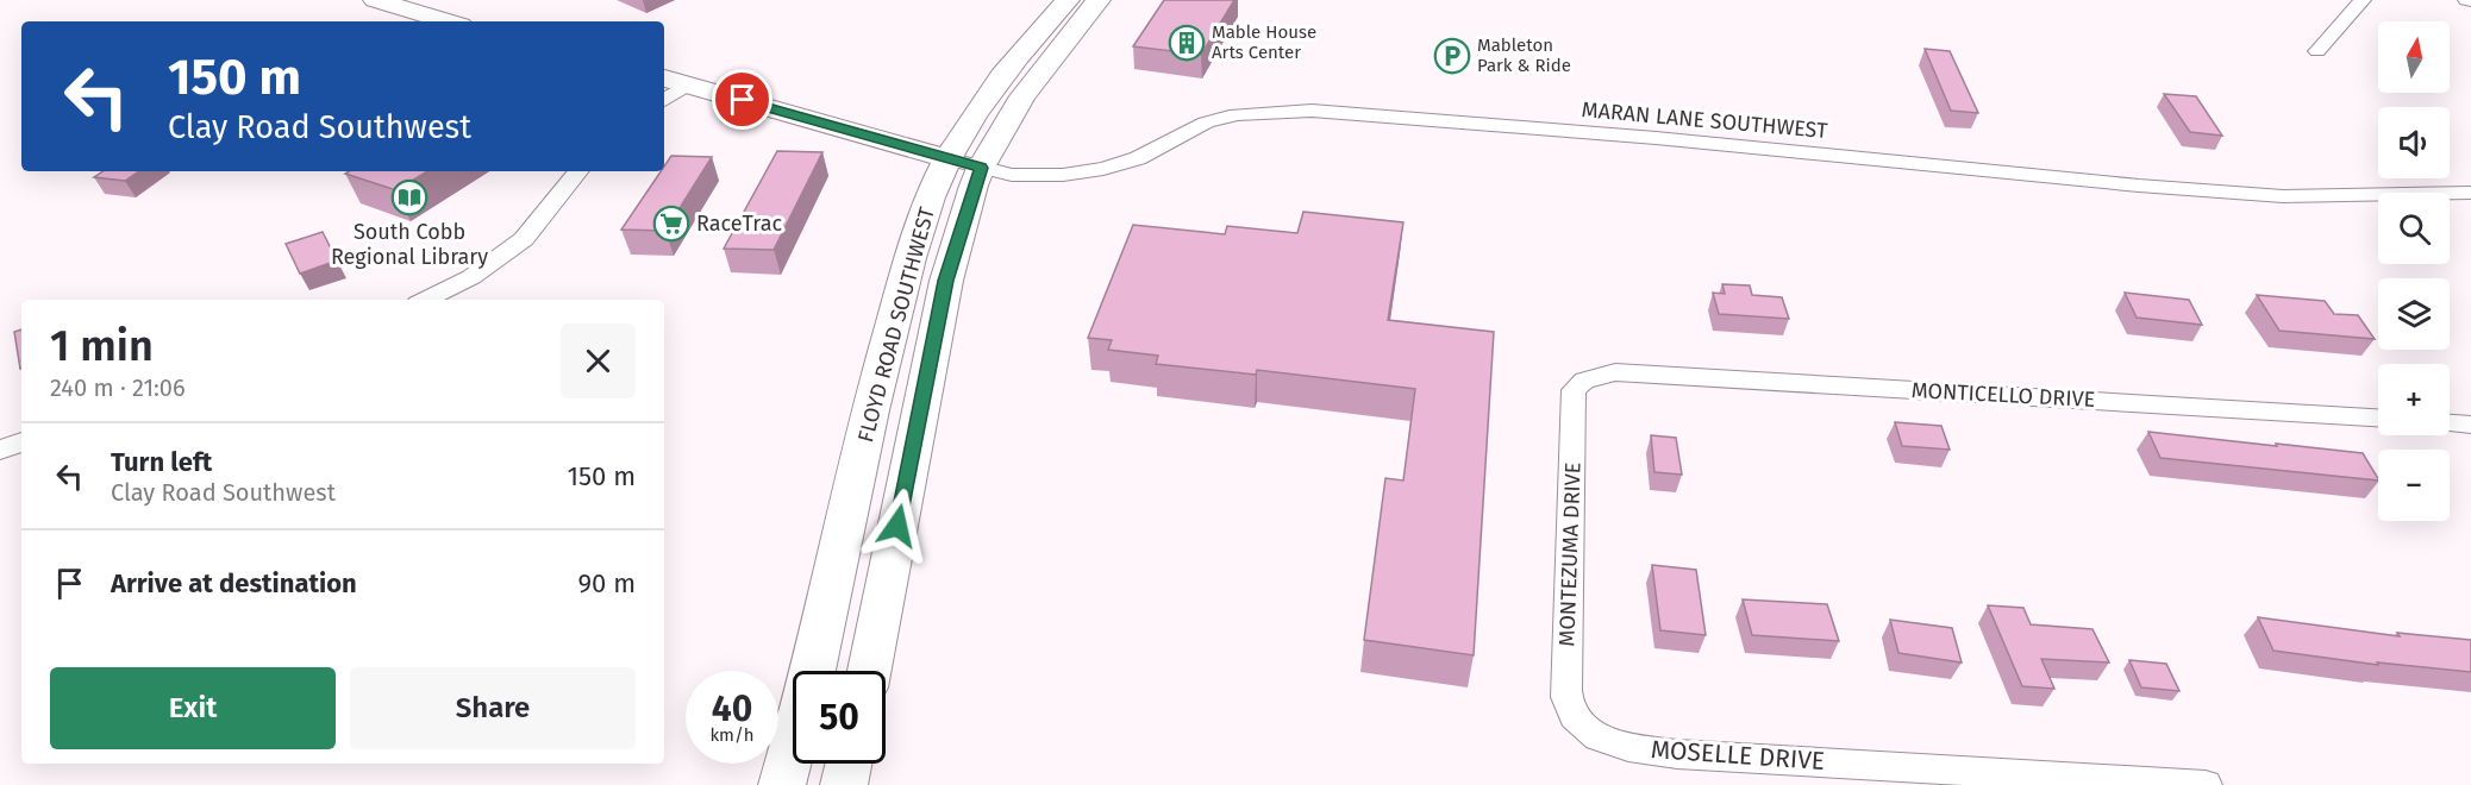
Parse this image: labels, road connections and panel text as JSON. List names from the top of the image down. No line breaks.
{"streets":{"main road":["FLOYD ROAD SOUTHWEST"],"street":["MARAN LANE SOUTHWEST","MONTICELLO DRIVE","MONTEZUMA DRIVE","MOSELLE DRIVE"]},"crossings":[["MARAN LANE SOUTHWEST","FLOYD ROAD SOUTHWEST"],["MONTICELLO DRIVE","MONTEZUMA DRIVE"],["MONTEZUMA DRIVE","MOSELLE DRIVE"]],"places":{"building":["Mable House Arts Center"],"parking":["Mableton Park & Ride"],"library":["South Cobb Regional Library"],"supermarket":["RaceTrac"]},"north":"top","page":{"map_buttons":["+","−"],"turn":["150 m","Clay Road Southwest"],"heading":["1 min","240 m · 21:06"],"list":[{"name":"Turn left","note":"Clay Road Southwest","value":"150 m"},{"name":"Arrive at destination","value":"90 m"}],"buttons":["Exit","Share"],"speed":"40 km/h","limit":"50"}}
